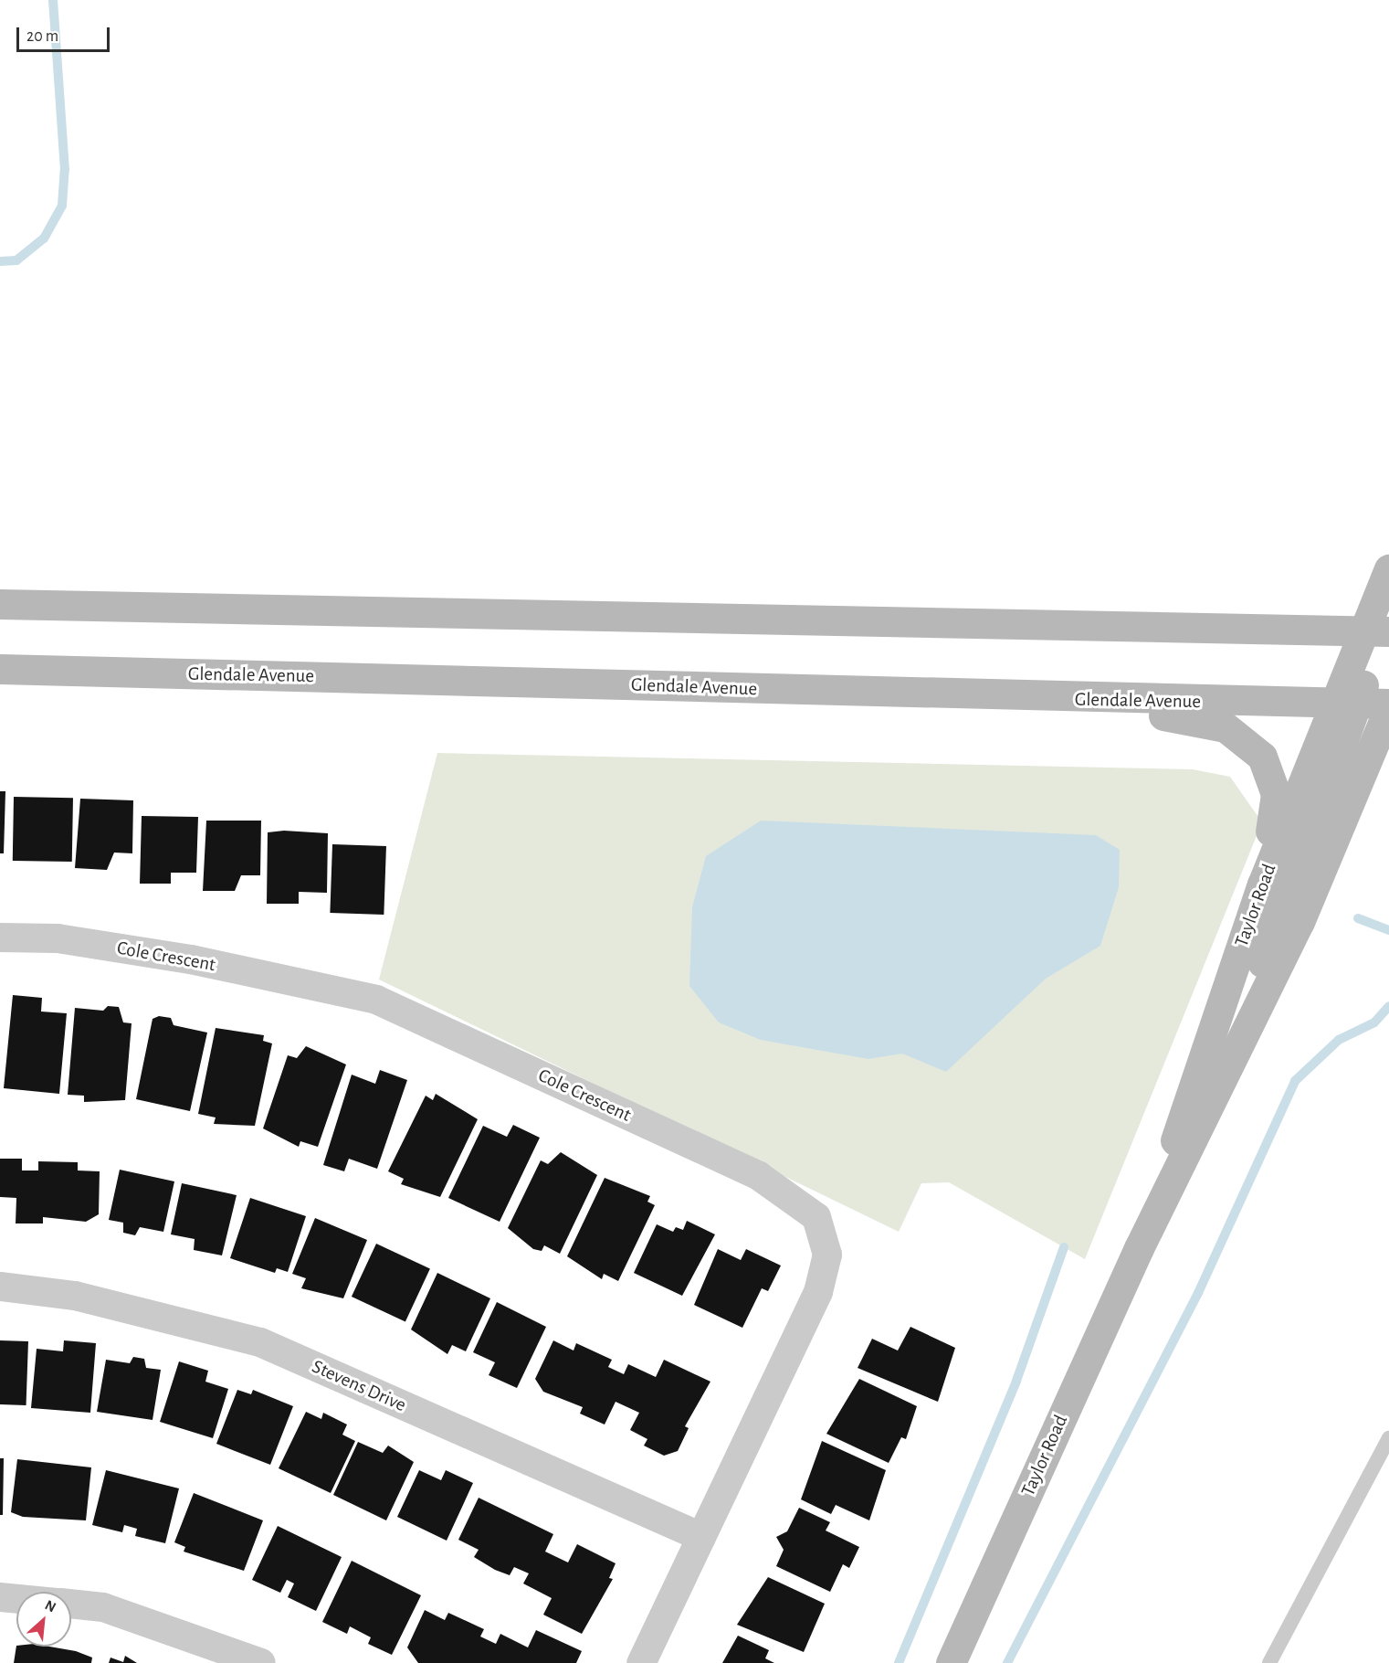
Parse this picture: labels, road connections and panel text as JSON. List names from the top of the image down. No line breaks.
{"streets":{"main road":["Glendale Avenue","Taylor Road"],"street":["Cole Crescent","Stevens Drive"]},"crossings":[["Glendale Avenue","Taylor Road"],["Cole Crescent","Stevens Drive"]],"scale_bar":"20 m","north":"top right"}
